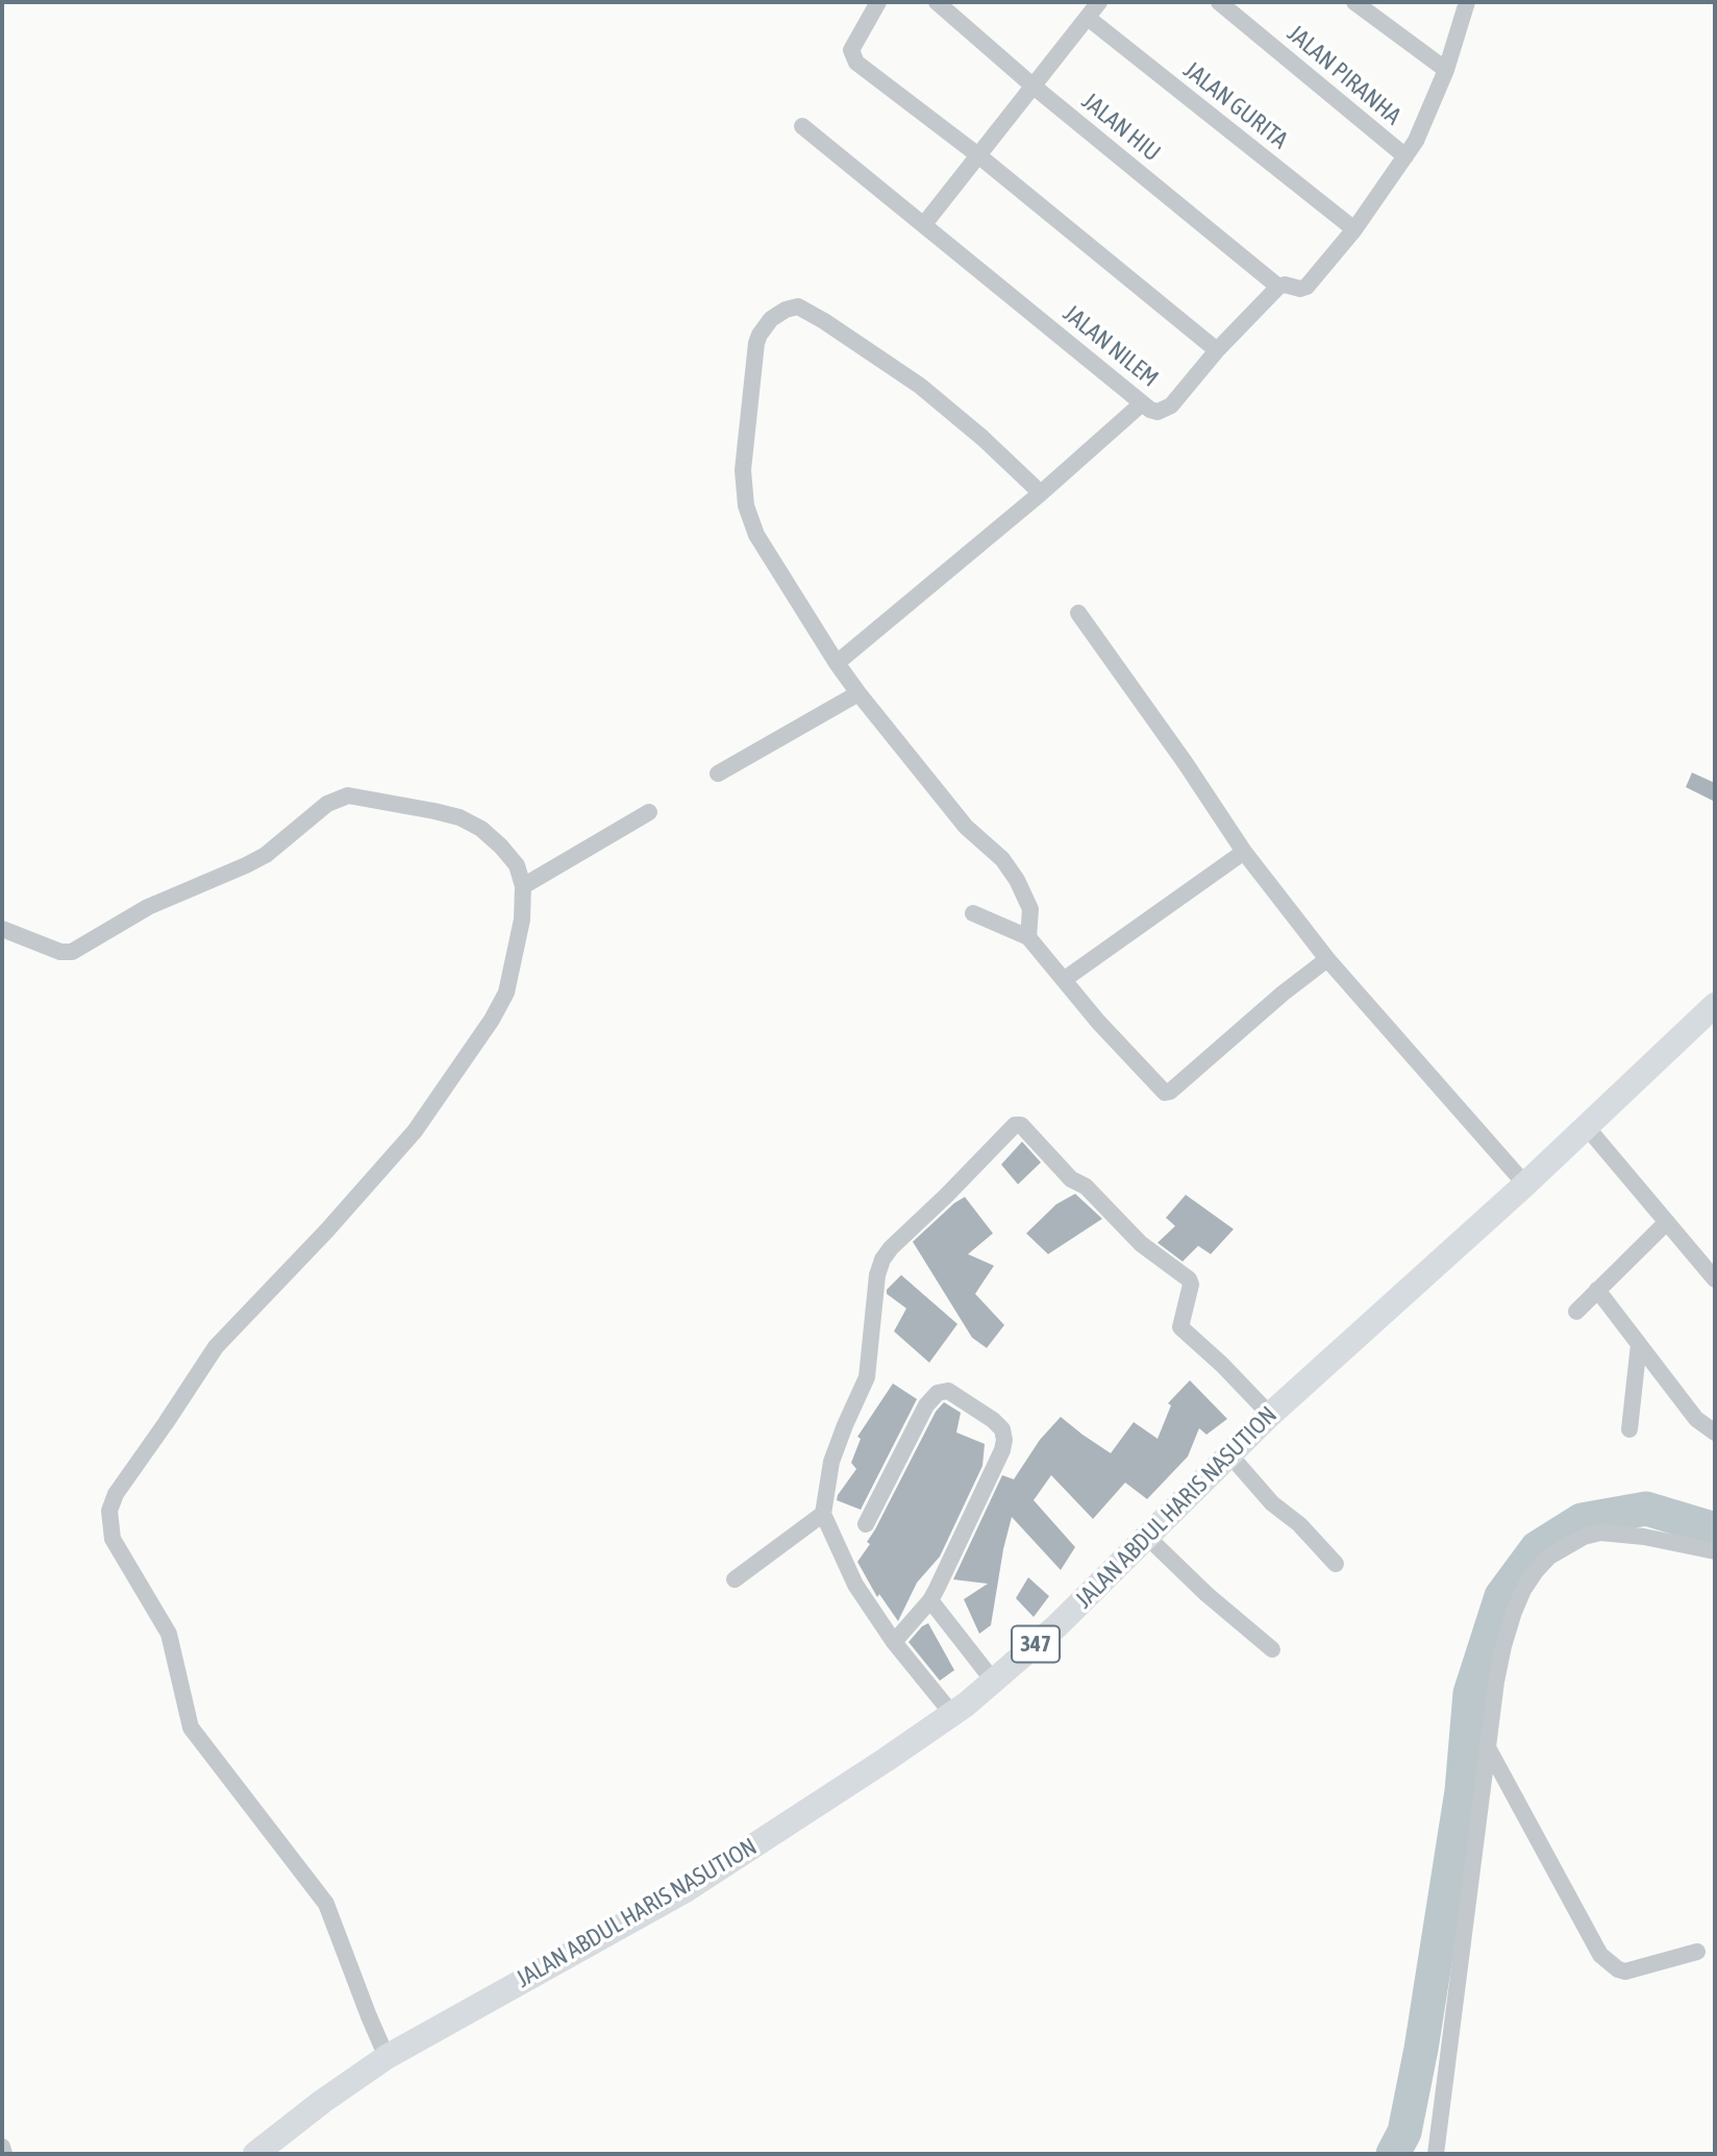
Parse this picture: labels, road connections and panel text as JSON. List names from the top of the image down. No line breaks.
{"streets":{"main road":["JALAN ABDUL HARIS NASUTION","347"],"street":["JALAN PIRANHA","JALAN GURITA","JALAN HIU","JALAN NILEM"]},"crossings":[["JALAN HIU","JALAN NILEM"]]}
